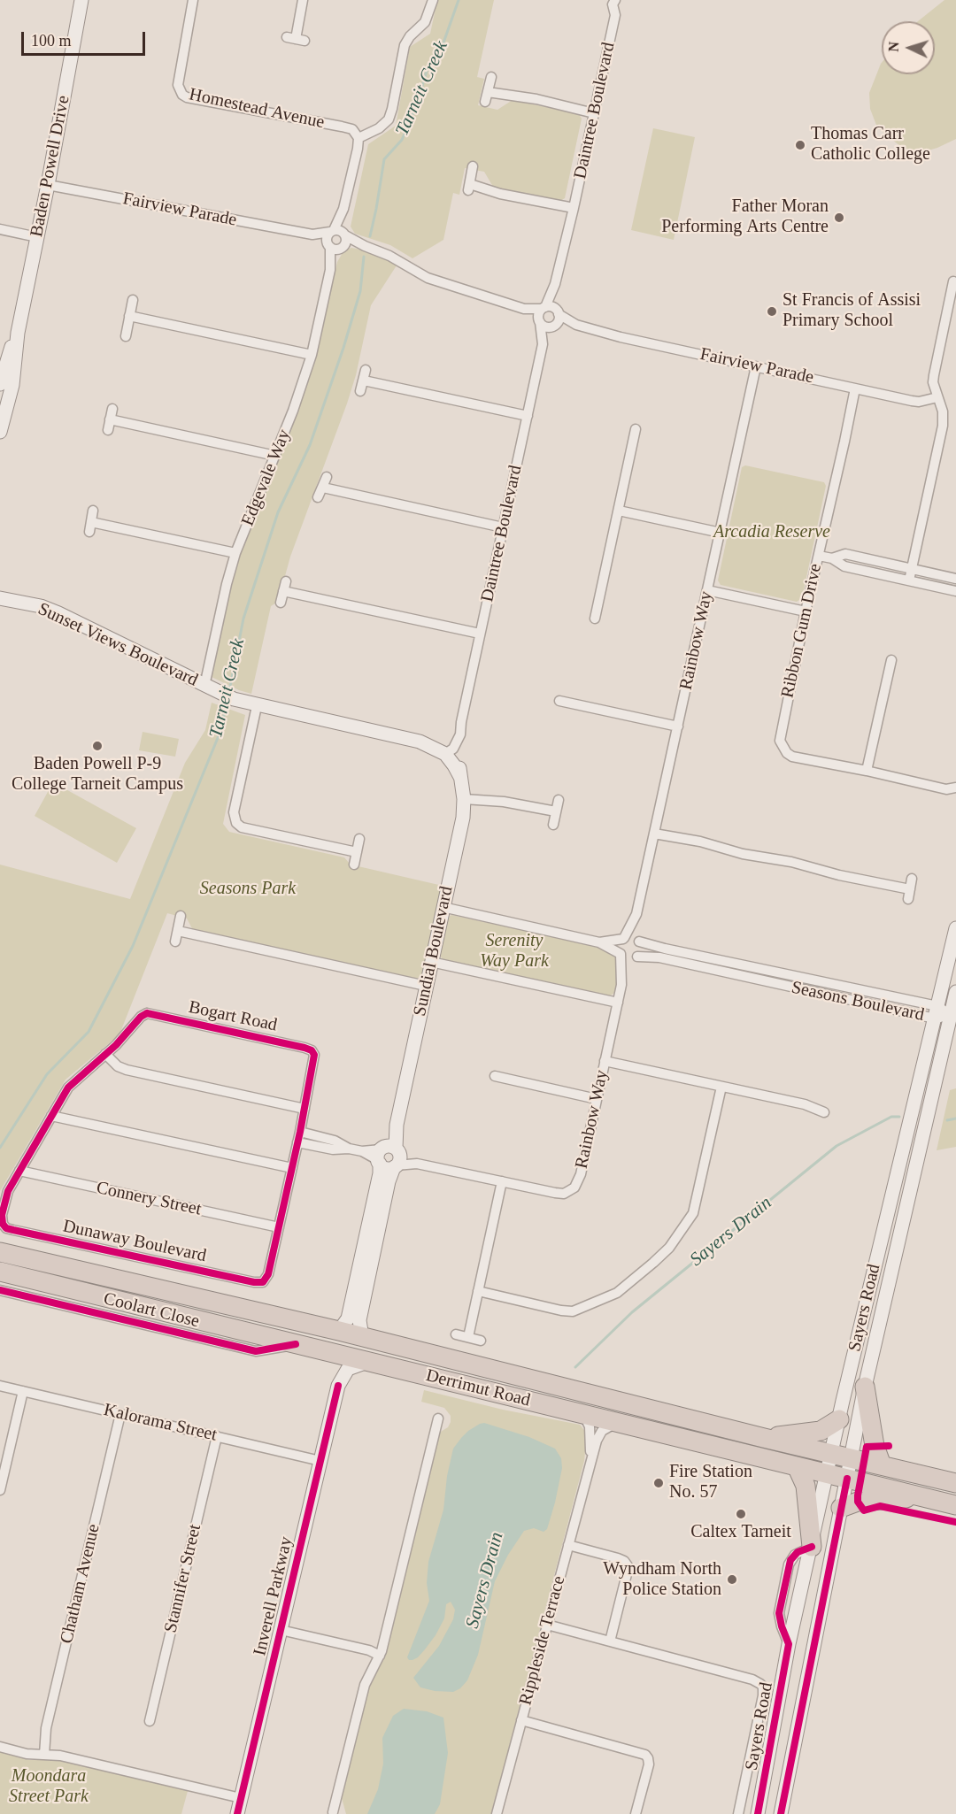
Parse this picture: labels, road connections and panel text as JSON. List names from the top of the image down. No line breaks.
{"streets":{"highway":["Derrimut Road"],"street":["Homestead Avenue","Daintree Boulevard","Baden Powell Drive","Fairview Parade","Edgevale Way","Ribbon Gum Drive","Rainbow Way","Sunset Views Boulevard","Sundial Boulevard","Seasons Boulevard","Bogart Road","Connery Street","Dunaway Boulevard","Sayers Road","Coolart Close","Kalorama Street","Stannifer Street","Chatham Avenue","Inverell Parkway","Rippleside Terrace"]},"crossings":[["Daintree Boulevard","Fairview Parade"],["Daintree Boulevard","Sunset Views Boulevard"],["Daintree Boulevard","Sundial Boulevard"],["Baden Powell Drive","Fairview Parade"],["Fairview Parade","Edgevale Way"],["Fairview Parade","Ribbon Gum Drive"],["Fairview Parade","Rainbow Way"],["Edgevale Way","Sunset Views Boulevard"],["Rainbow Way","Sundial Boulevard"],["Rainbow Way","Seasons Boulevard"],["Sunset Views Boulevard","Sundial Boulevard"],["Sundial Boulevard","Derrimut Road"],["Seasons Boulevard","Sayers Road"],["Connery Street","Dunaway Boulevard"],["Sayers Road","Derrimut Road"],["Coolart Close","Derrimut Road"],["Derrimut Road","Inverell Parkway"],["Derrimut Road","Rippleside Terrace"],["Kalorama Street","Stannifer Street"],["Kalorama Street","Chatham Avenue"],["Kalorama Street","Inverell Parkway"]],"water":["Tarneit Creek","Sayers Drain"],"parks":["Arcadia Reserve","Seasons Park","Serenity Way Park","Moondara Street Park"],"places":["Thomas Carr Catholic College","Father Moran Performing Arts Centre","St Francis of Assisi Primary School","Baden Powell P-9 College Tarneit Campus","Fire Station No. 57","Caltex Tarneit","Wyndham North Police Station"],"scale_bar":"100 m","north":"left"}
